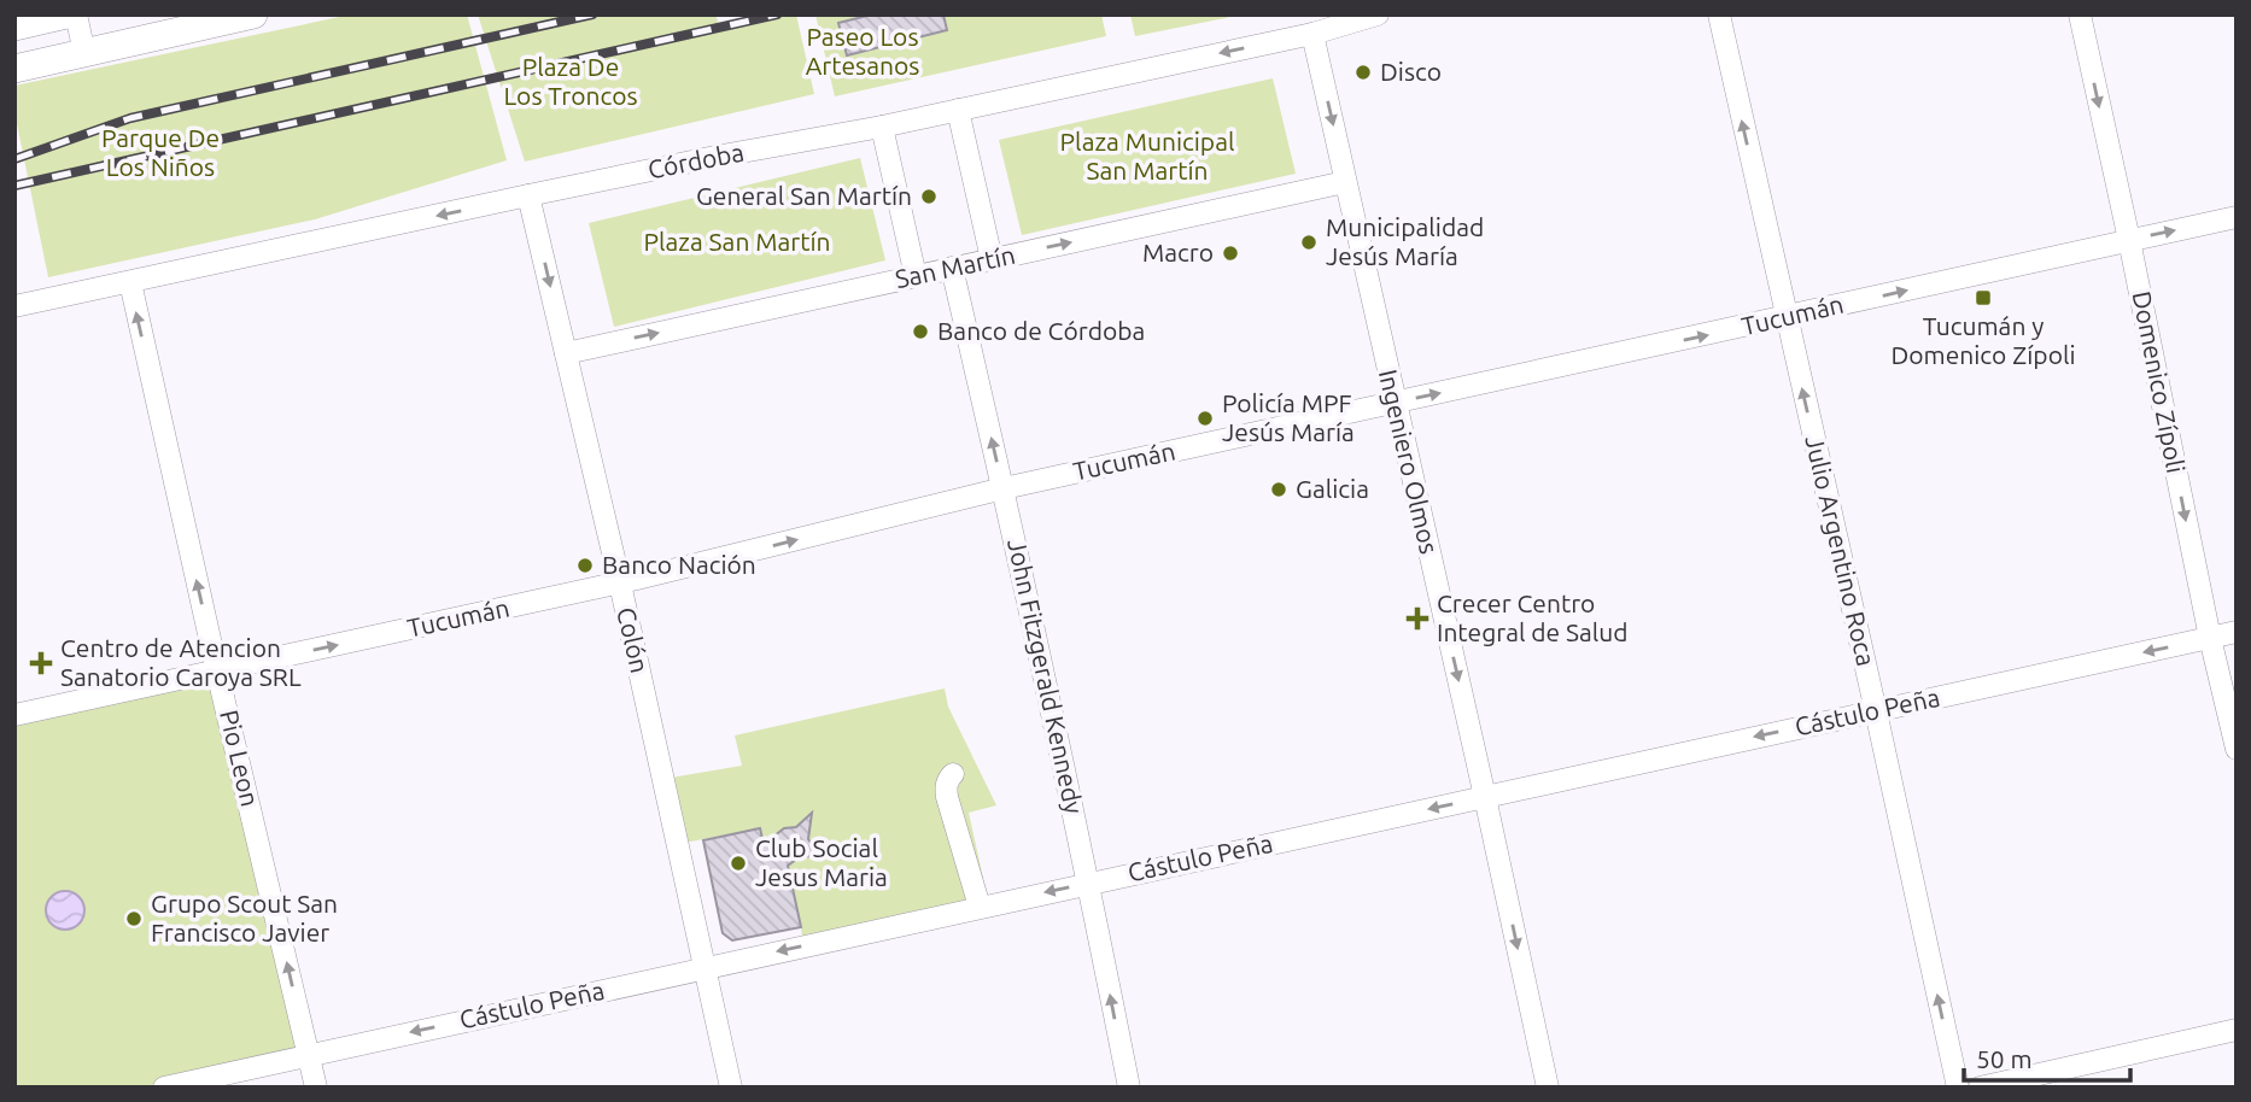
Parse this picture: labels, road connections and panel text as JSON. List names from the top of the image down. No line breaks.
{"streets":{"street":["Córdoba","San Martín","Tucumán","Domenico Zípoli","Ingeniero Olmos","Julio Argentino Roca","Colón","John Fitzgerald Kennedy","Cástulo Peña","Pio Leon"]},"crossings":[["Córdoba","Ingeniero Olmos"],["Córdoba","Colón"],["Córdoba","Pio Leon"],["San Martín","Ingeniero Olmos"],["San Martín","Colón"],["San Martín","John Fitzgerald Kennedy"],["Tucumán","Domenico Zípoli"],["Tucumán","Ingeniero Olmos"],["Tucumán","Julio Argentino Roca"],["Tucumán","Colón"],["Tucumán","John Fitzgerald Kennedy"],["Tucumán","Pio Leon"],["Domenico Zípoli","Cástulo Peña"],["Ingeniero Olmos","Cástulo Peña"],["Julio Argentino Roca","Cástulo Peña"],["Colón","Cástulo Peña"],["John Fitzgerald Kennedy","Cástulo Peña"],["Cástulo Peña","Pio Leon"]],"one_way":["Córdoba","San Martín","Tucumán","Domenico Zípoli","Ingeniero Olmos","Julio Argentino Roca","John Fitzgerald Kennedy","Cástulo Peña","Pio Leon"],"parks":["Paseo Los Artesanos","Plaza De Los Troncos","Parque De Los Niños","Plaza Municipal San Martín","Plaza San Martín"],"places":{"other":["Disco","General San Martín","Municipalidad Jesús María","Macro","Banco de Córdoba","Policía MPF Jesús María","Galicia","Banco Nación","Club Social Jesus Maria","Grupo Scout San Francisco Javier"],"transit":["Tucumán y Domenico Zípoli"],"health":["Crecer Centro Integral de Salud","Centro de Atencion Sanatorio Caroya SRL"]},"scale_bar":"50 m"}
